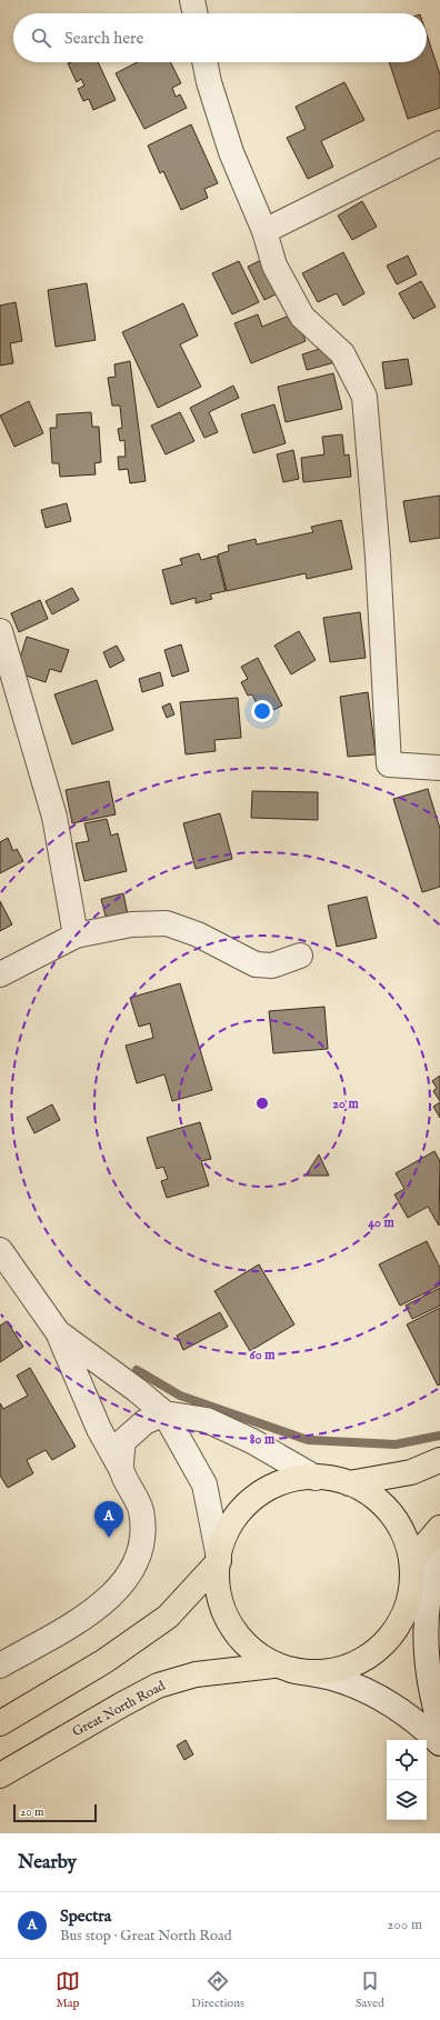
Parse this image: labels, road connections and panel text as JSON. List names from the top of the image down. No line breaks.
{"streets":{"main road":["Great North Road"]},"scale_bar":"20 m","page":{"search":"Search here","pins":"A","scale":"20 m","heading":"Nearby","list":[{"mark":"A","name":"Spectra","note":"Bus stop · Great North Road","value":"200 m"}],"nav":["Map","Directions","Saved"]},"rings":["20 m","40 m","60 m","80 m"]}
